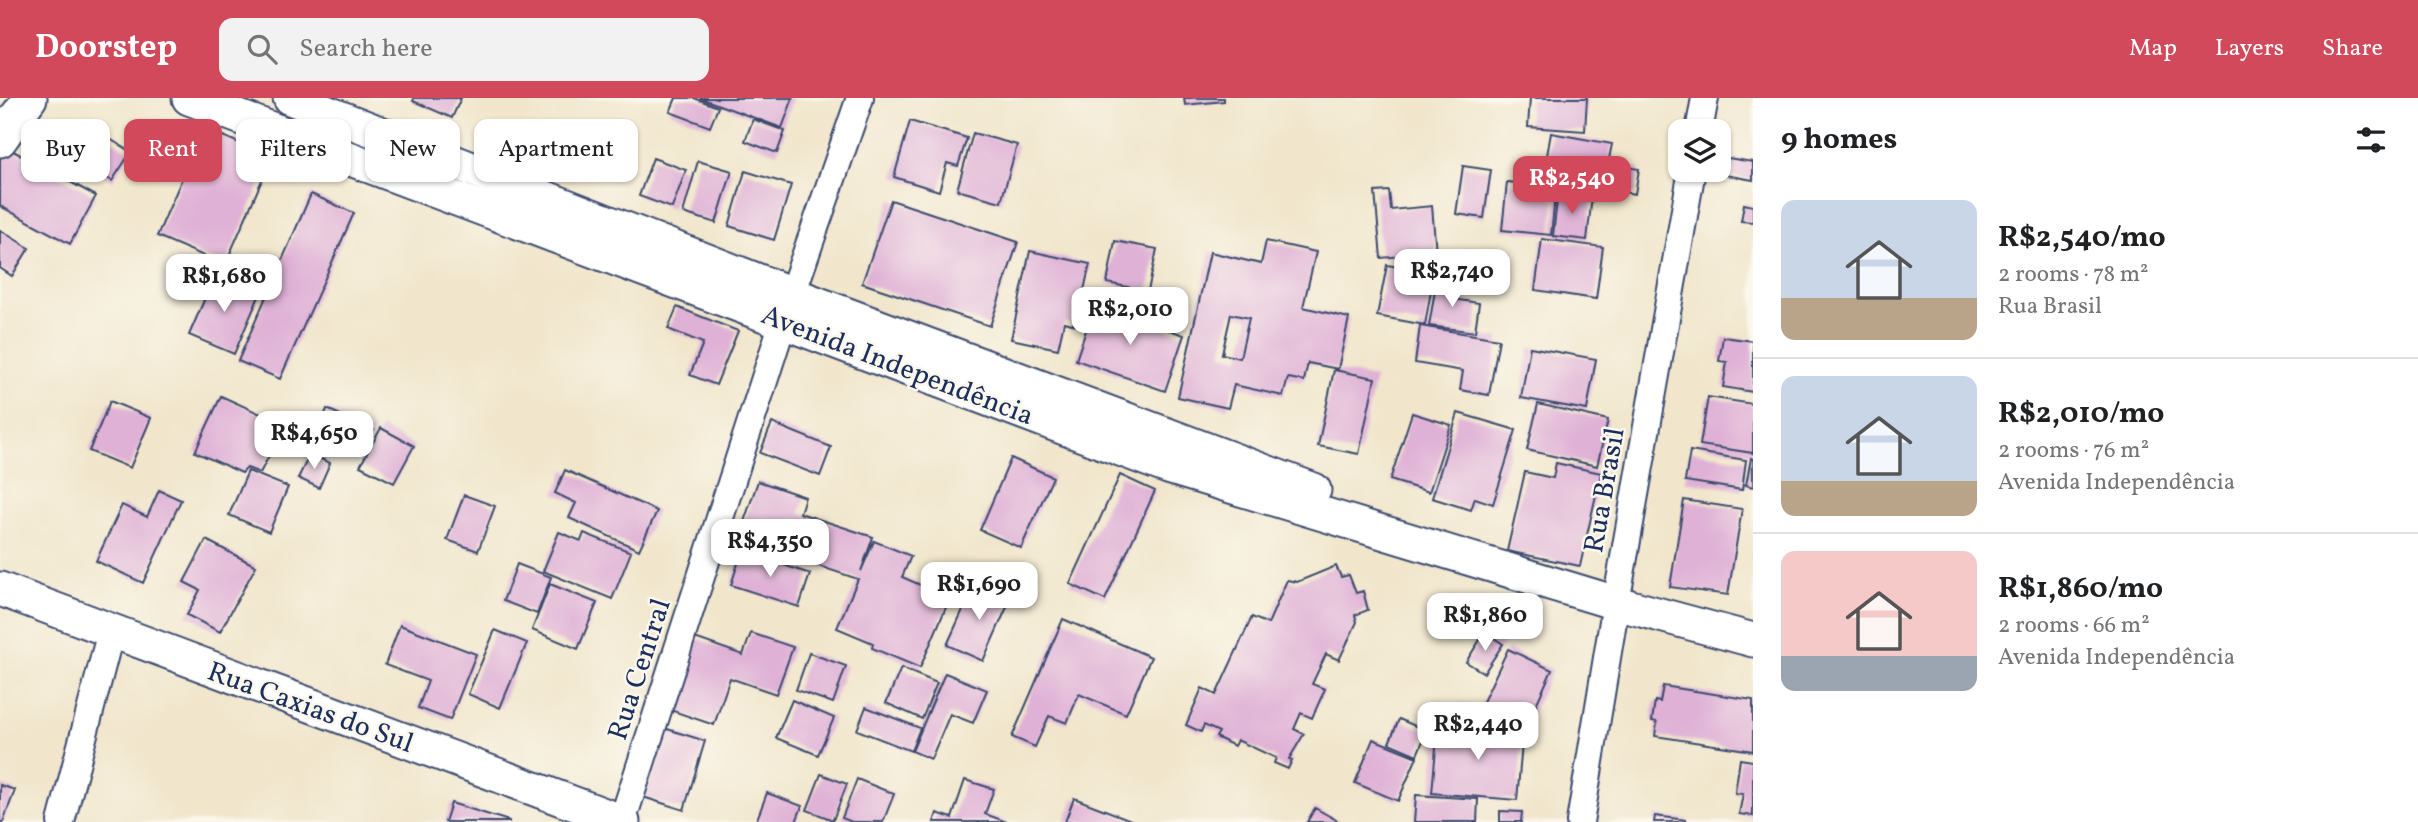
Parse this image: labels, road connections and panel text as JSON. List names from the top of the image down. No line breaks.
{"streets":{"street":["Avenida Independência","Rua Brasil","Rua Central","Rua Caxias do Sul"]},"crossings":[["Avenida Independência","Rua Brasil"],["Avenida Independência","Rua Central"],["Rua Central","Rua Caxias do Sul"]],"page":{"header":"Doorstep","search":"Search here","nav":["Map","Layers","Share"],"heading":"9 homes","chip":["Buy","Rent","Filters","New","Apartment"],"price":["R$2,540","R$2,740","R$1,680","R$2,010","R$4,650","R$4,350","R$1,690","R$1,860","R$2,440"],"list":[{"name":"R$2,540/mo","note":"2 rooms · 78 m² · Rua Brasil"},{"name":"R$2,010/mo","note":"2 rooms · 76 m² · Avenida Independência"},{"name":"R$1,860/mo","note":"2 rooms · 66 m² · Avenida Independência"}]}}
